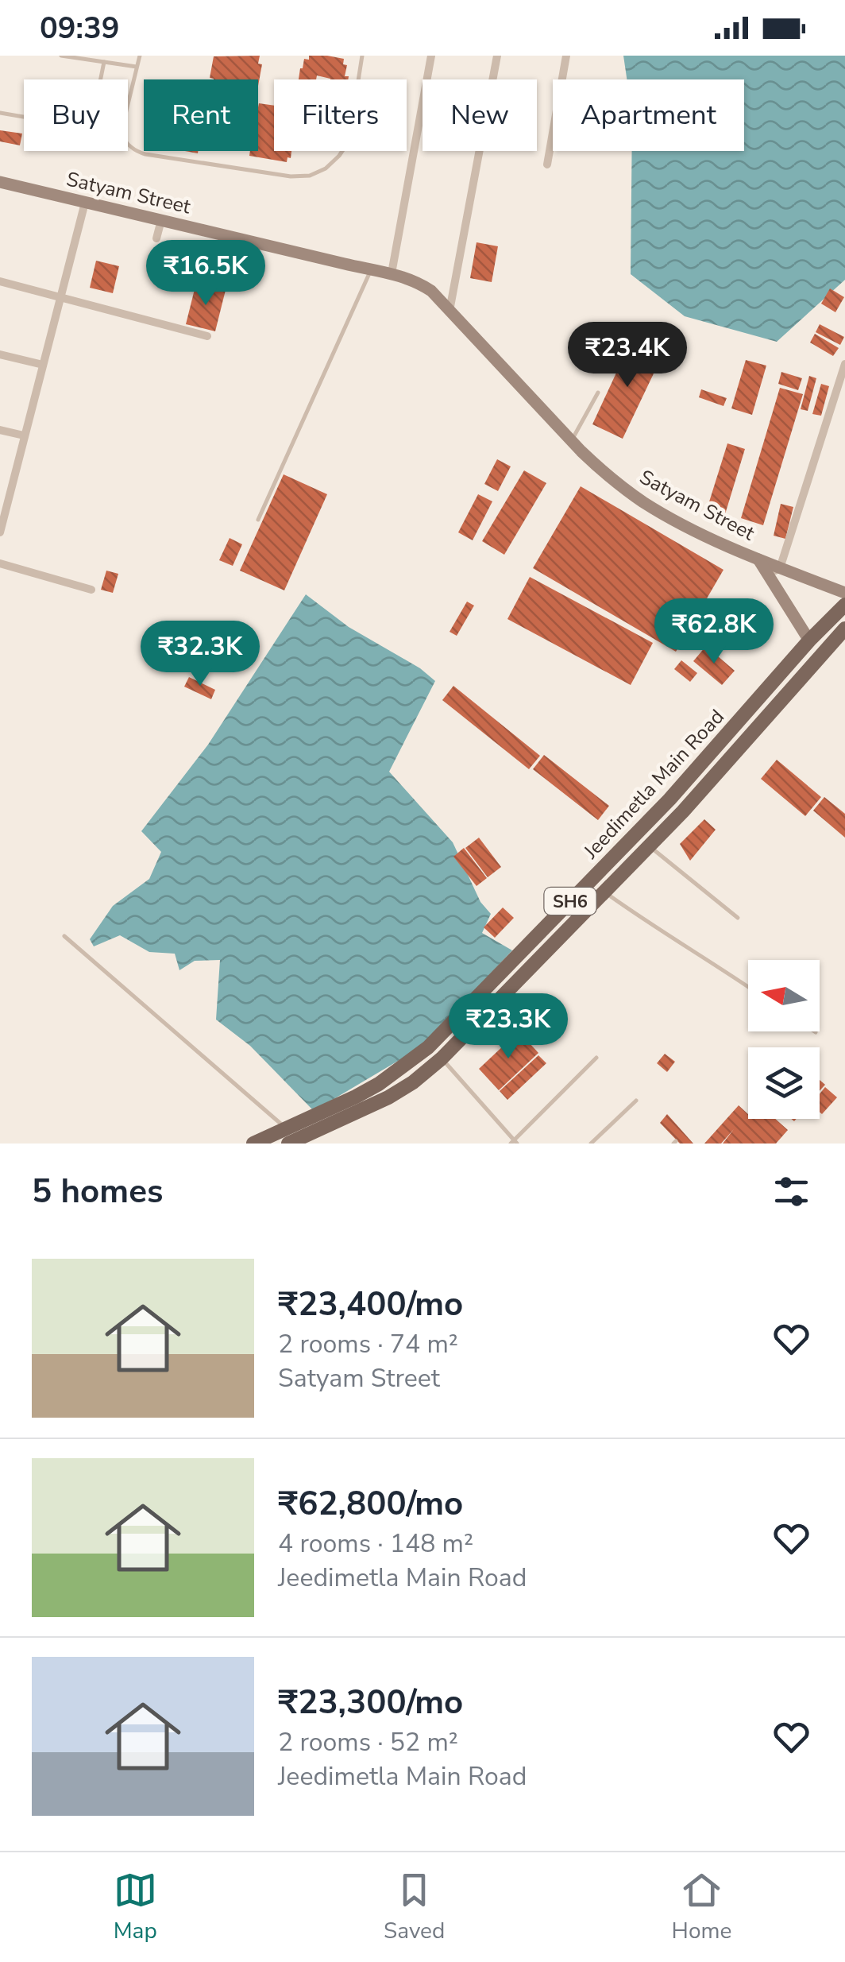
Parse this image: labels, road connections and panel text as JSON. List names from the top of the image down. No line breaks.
{"streets":{"main road":["Jeedimetla Main Road","SH6"],"street":["Satyam Street"]},"crossings":[["Satyam Street","Jeedimetla Main Road"]],"north":"left","page":{"status":"09:39","chip":["Buy","Rent","Filters","New","Apartment"],"price":["₹16.5K","₹23.4K","₹62.8K","₹32.3K","₹23.3K"],"heading":"5 homes","list":[{"name":"₹23,400/mo","note":"2 rooms · 74 m² · Satyam Street"},{"name":"₹62,800/mo","note":"4 rooms · 148 m² · Jeedimetla Main Road"},{"name":"₹23,300/mo","note":"2 rooms · 52 m² · Jeedimetla Main Road"}],"tabs":["Map","Saved","Home"]}}
